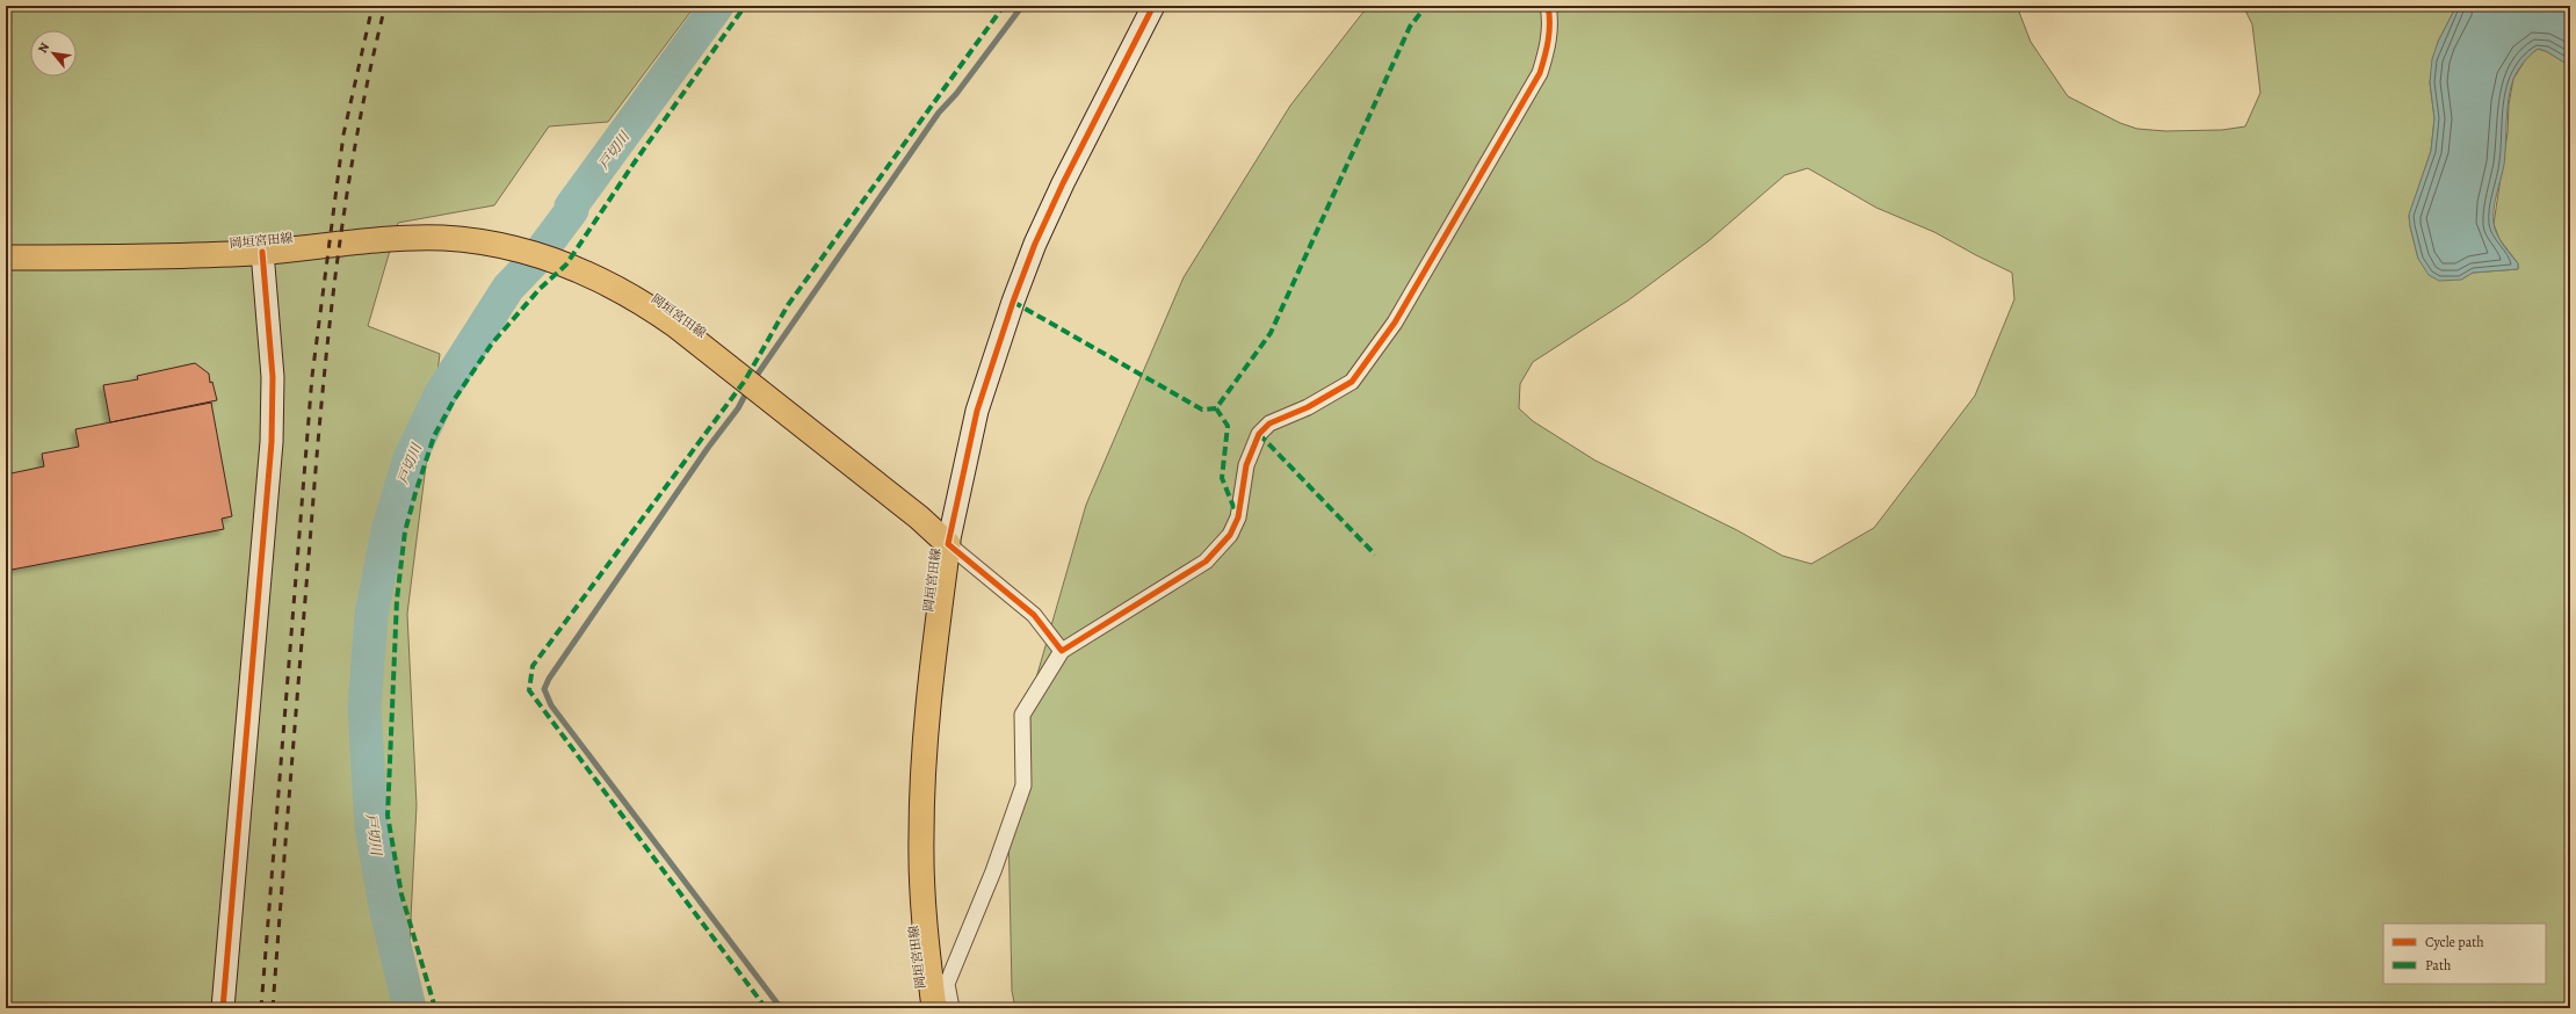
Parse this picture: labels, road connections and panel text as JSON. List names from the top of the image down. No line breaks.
{"streets":{"main road":["岡垣宮田線"]},"water":["戸切川"],"legend":["Cycle path","Path"],"north":"top left"}
